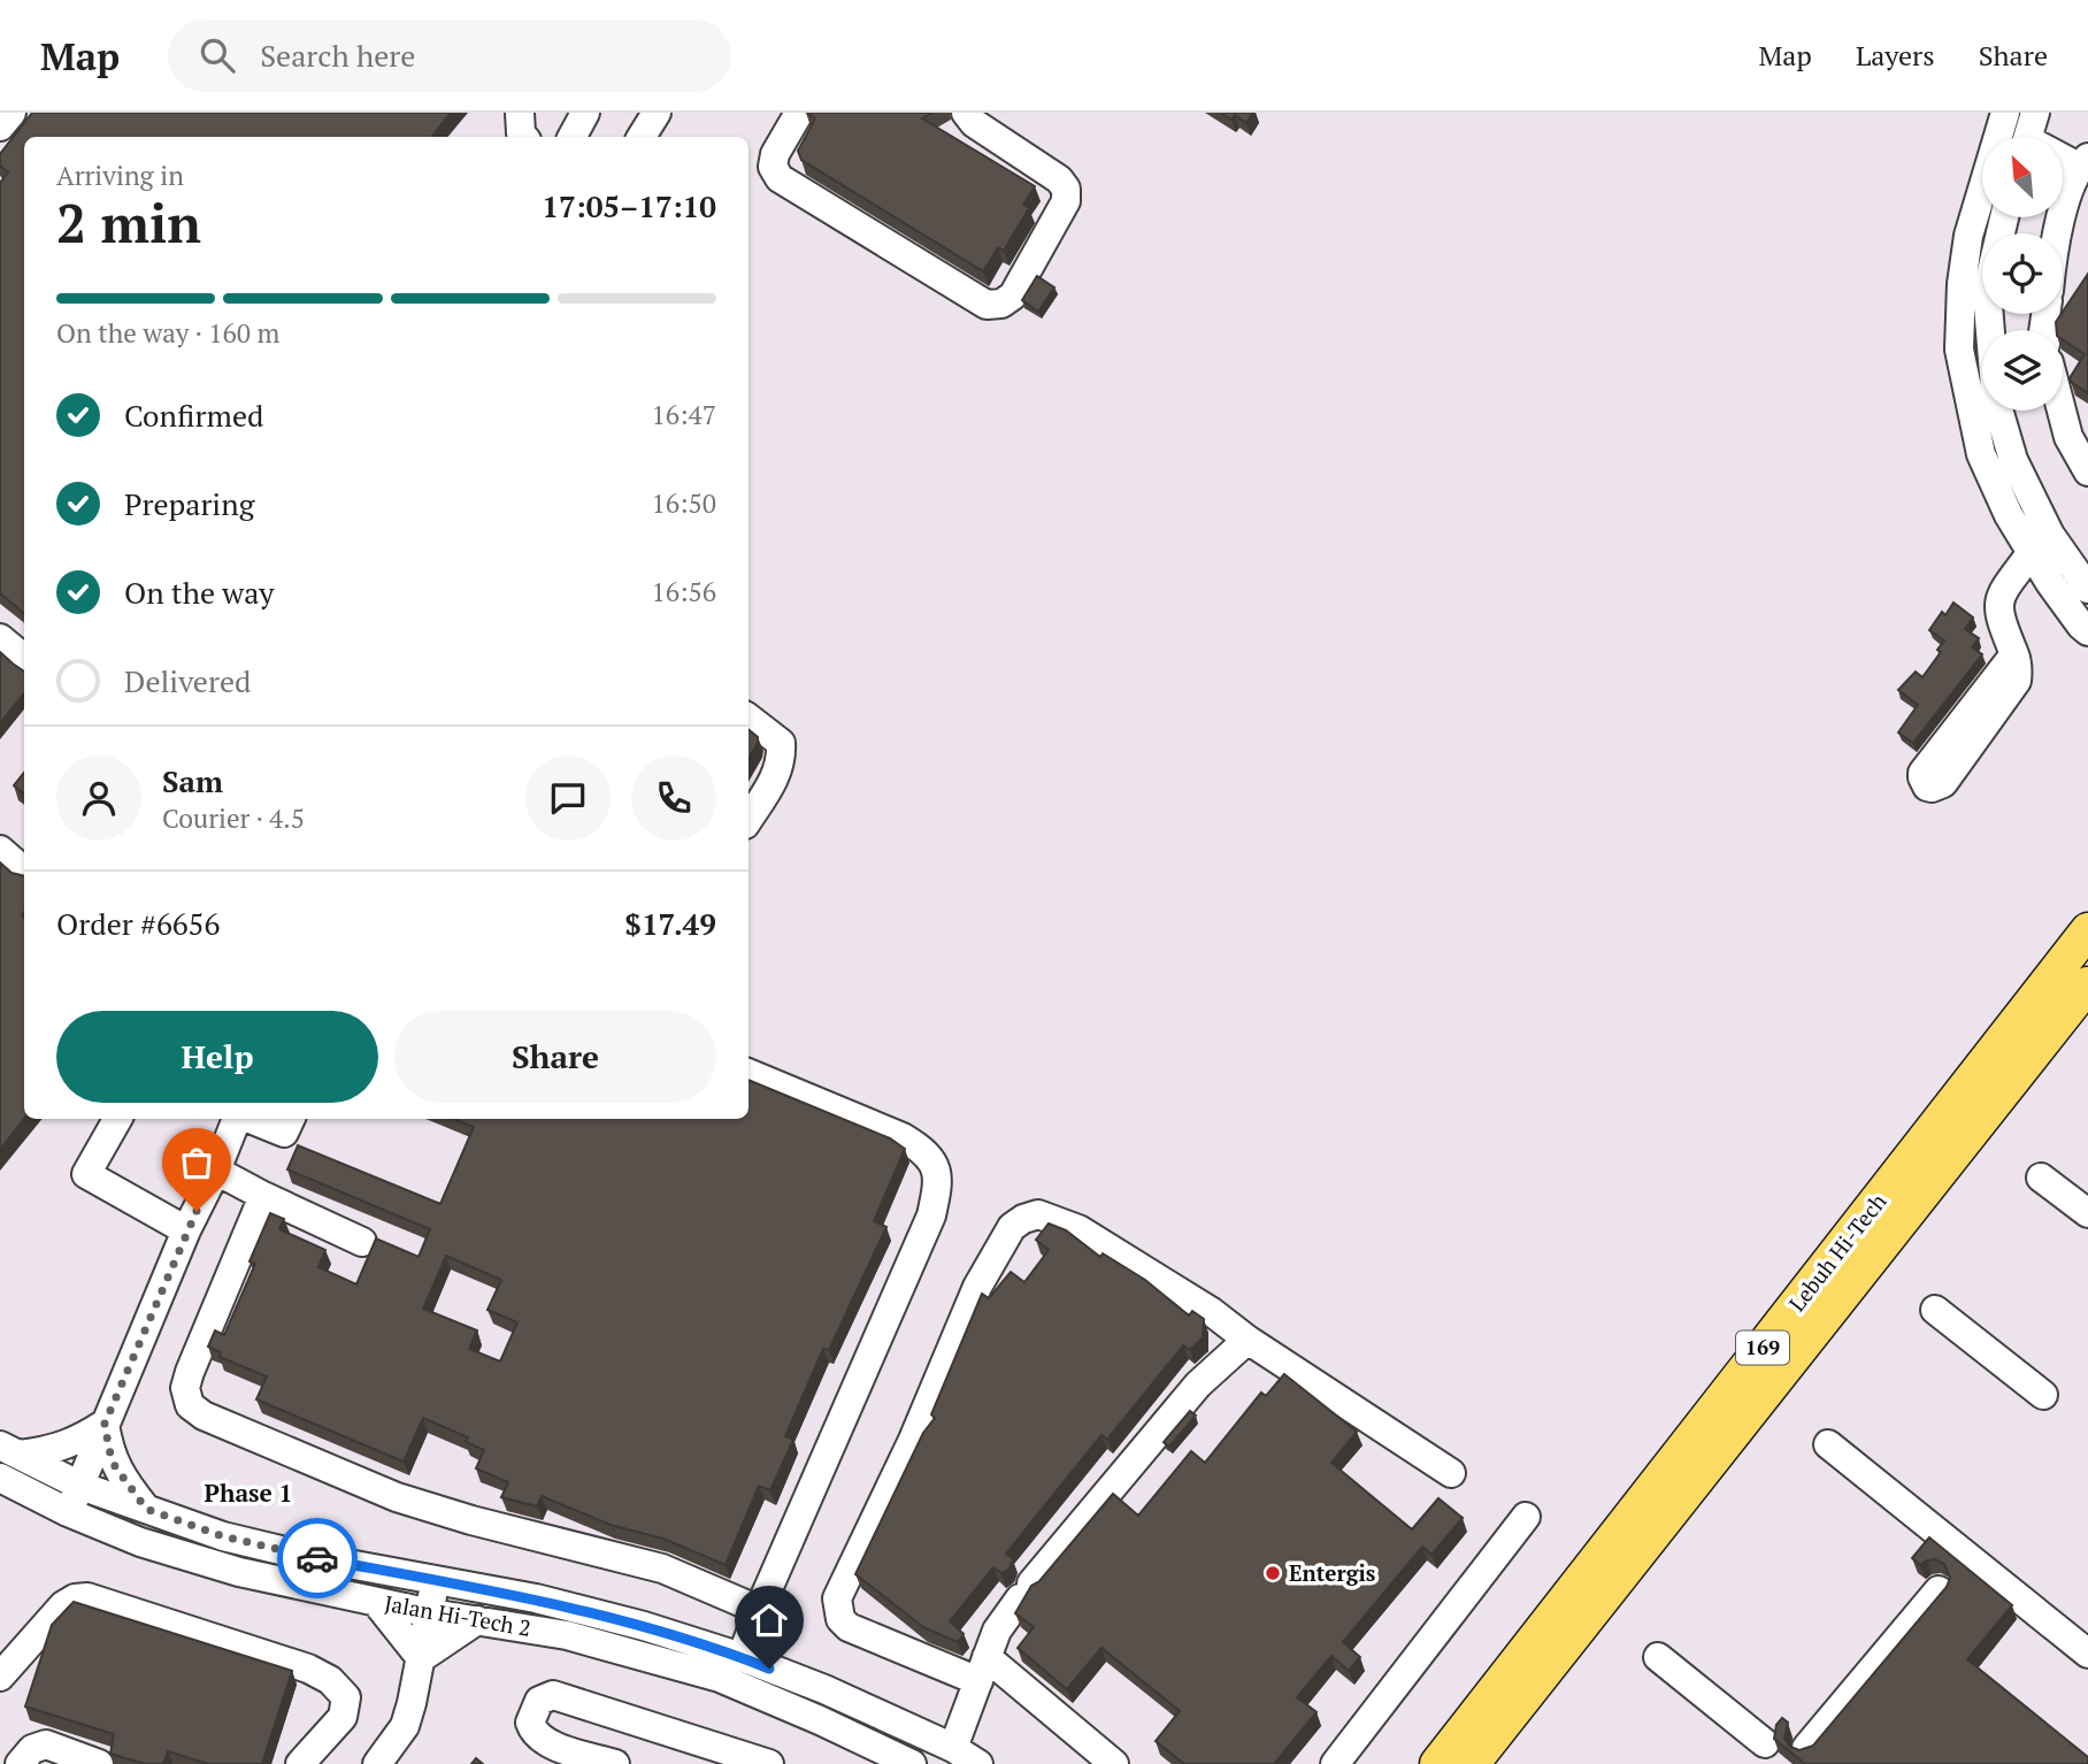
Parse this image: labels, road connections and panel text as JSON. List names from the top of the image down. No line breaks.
{"streets":{"main road":["Lebuh Hi-Tech","169"],"street":["Jalan Hi-Tech 2"]},"districts":["Phase 1"],"places":["Entergis"],"north":"top left","page":{"header":"Map","search":"Search here","nav":["Map","Layers","Share"],"heading":["2 min","Arriving in","17:05–17:10"],"panel":["Sam","Courier · 4.5","Order #6656","$17.49"],"bar":"On the way · 160 m","list":[["Confirmed","16:47"],["Preparing","16:50"],["On the way","16:56"],"Delivered"],"buttons":["Help","Share"]}}
